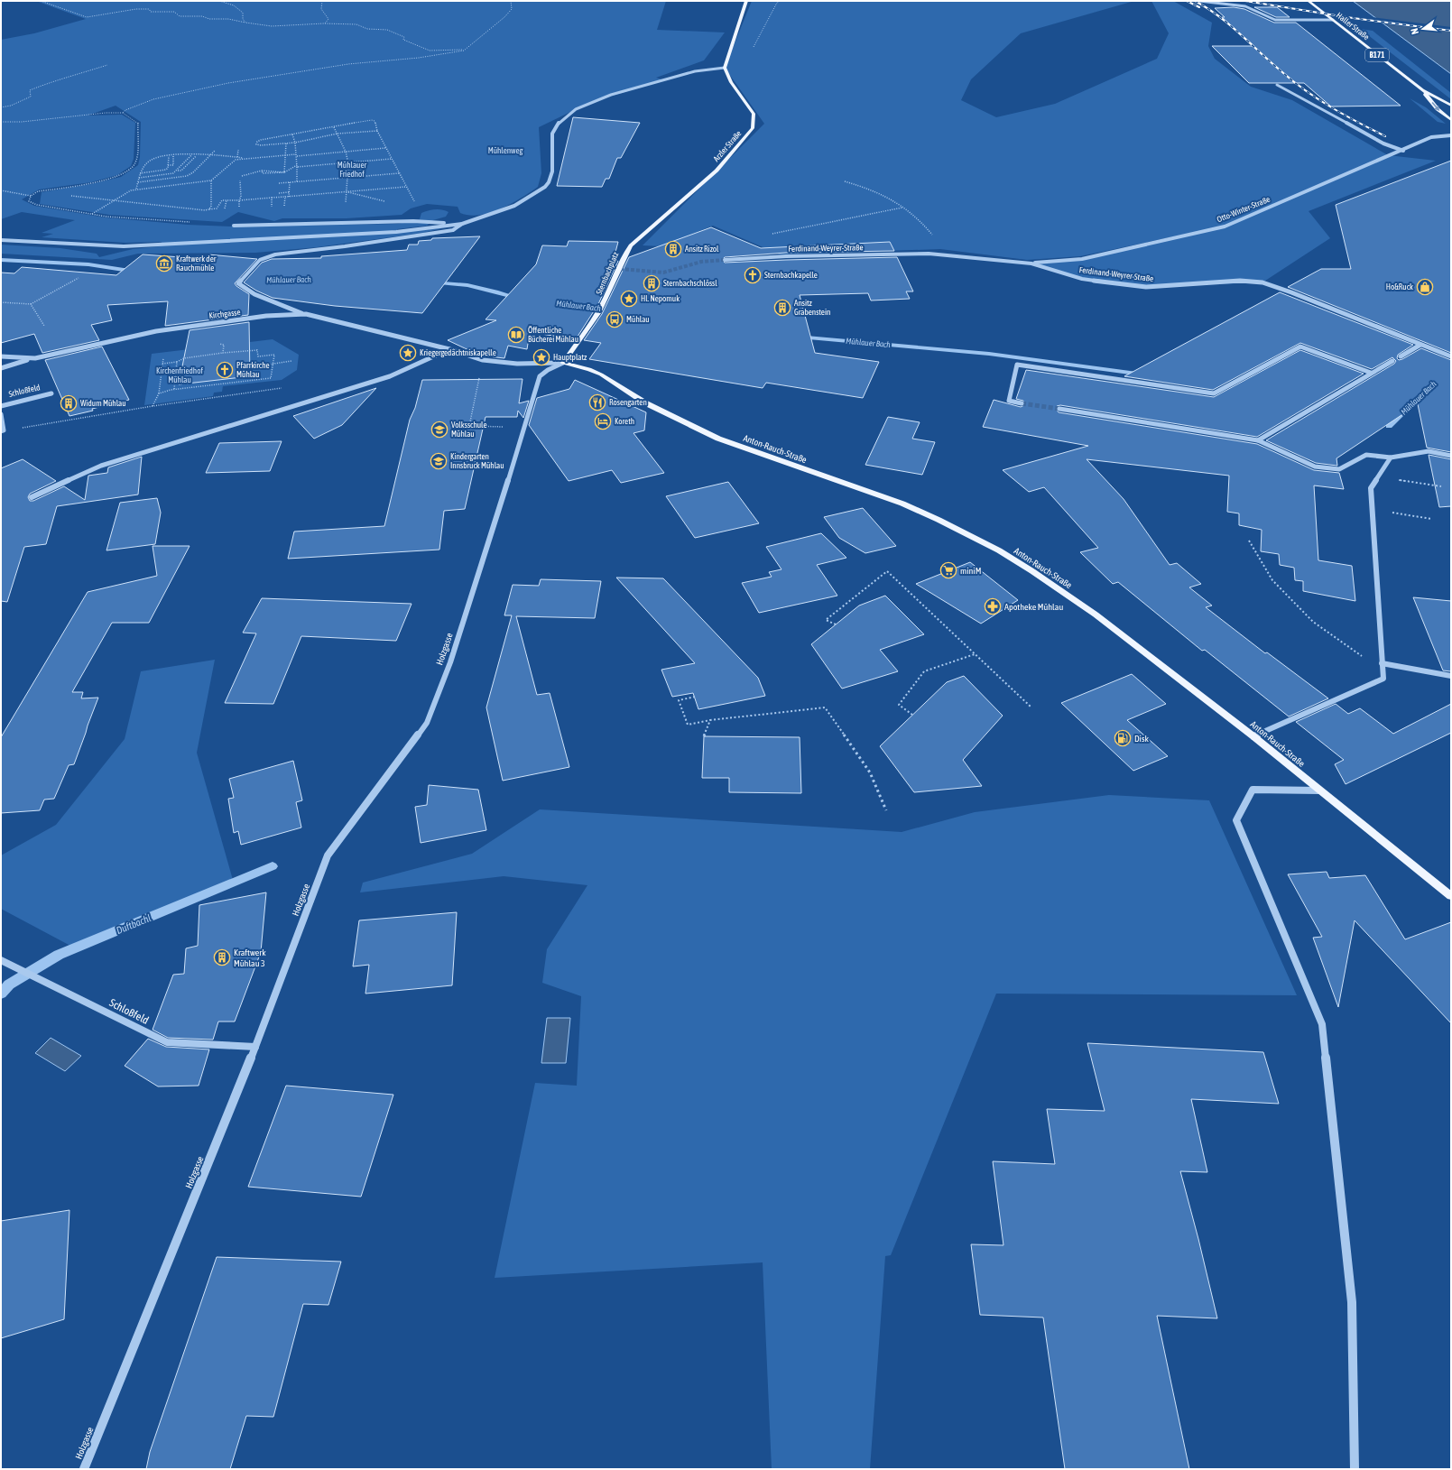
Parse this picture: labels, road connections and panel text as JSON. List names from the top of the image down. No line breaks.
{"streets":{"main road":["Haller Straße","B171","Arzler Straße","Sternbachplatz","Anton-Rauch-Straße"],"street":["Otto-Winter-Straße","Ferdinand-Weyrer-Straße","Kirchgasse","Schloßfeld","Holzgasse"]},"crossings":[["Arzler Straße","Sternbachplatz"],["Otto-Winter-Straße","Ferdinand-Weyrer-Straße"],["Sternbachplatz","Anton-Rauch-Straße"],["Sternbachplatz","Holzgasse"],["Schloßfeld","Holzgasse"],["Anton-Rauch-Straße","Holzgasse"]],"water":["Mühlauer Bach","Duftbachl"],"parks":["Mühlenweg","Mühlauer Friedhof","Kirchenfriedhof Mühlau"],"places":{"building":["Ansitz Rizol","Sternbachschlössl","Ansitz Grabenstein","Widum Mühlau","Kraftwerk Mühlau 3"],"museum":["Kraftwerk der Rauchmühle"],"church":["Sternbachkapelle","Pfarrkirche Mühlau"],"shop":["Ho&Ruck"],"place":["Hl. Nepomuk","Kriegergedächtniskapelle","Hauptplatz"],"bus stop":["Mühlau"],"library":["Öffentliche Bücherei Mühlau"],"restaurant":["Rosengarten"],"hotel":["Koreth"],"school or university":["Volksschule Mühlau","Kindergarten Innsbruck Mühlau"],"supermarket":["miniM"],"pharmacy":["Apotheke Mühlau"],"fuel station":["Disk"]},"north":"left"}
